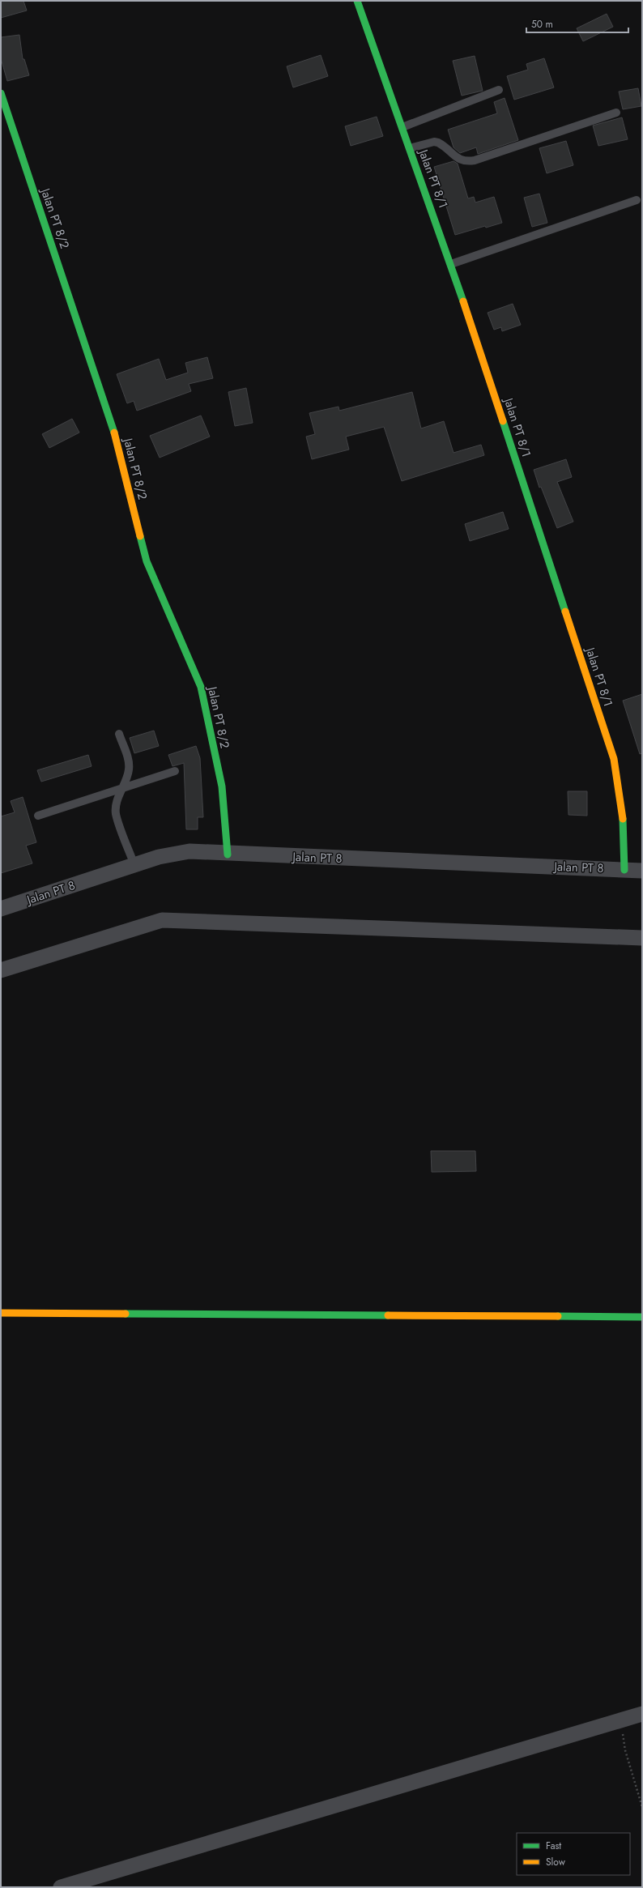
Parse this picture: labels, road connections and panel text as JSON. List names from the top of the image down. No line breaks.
{"streets":{"street":["Jalan PT 8/1","Jalan PT 8/2","Jalan PT 8"]},"crossings":[["Jalan PT 8/1","Jalan PT 8"],["Jalan PT 8/2","Jalan PT 8"]],"legend":["Fast","Slow"],"scale_bar":"50 m"}
